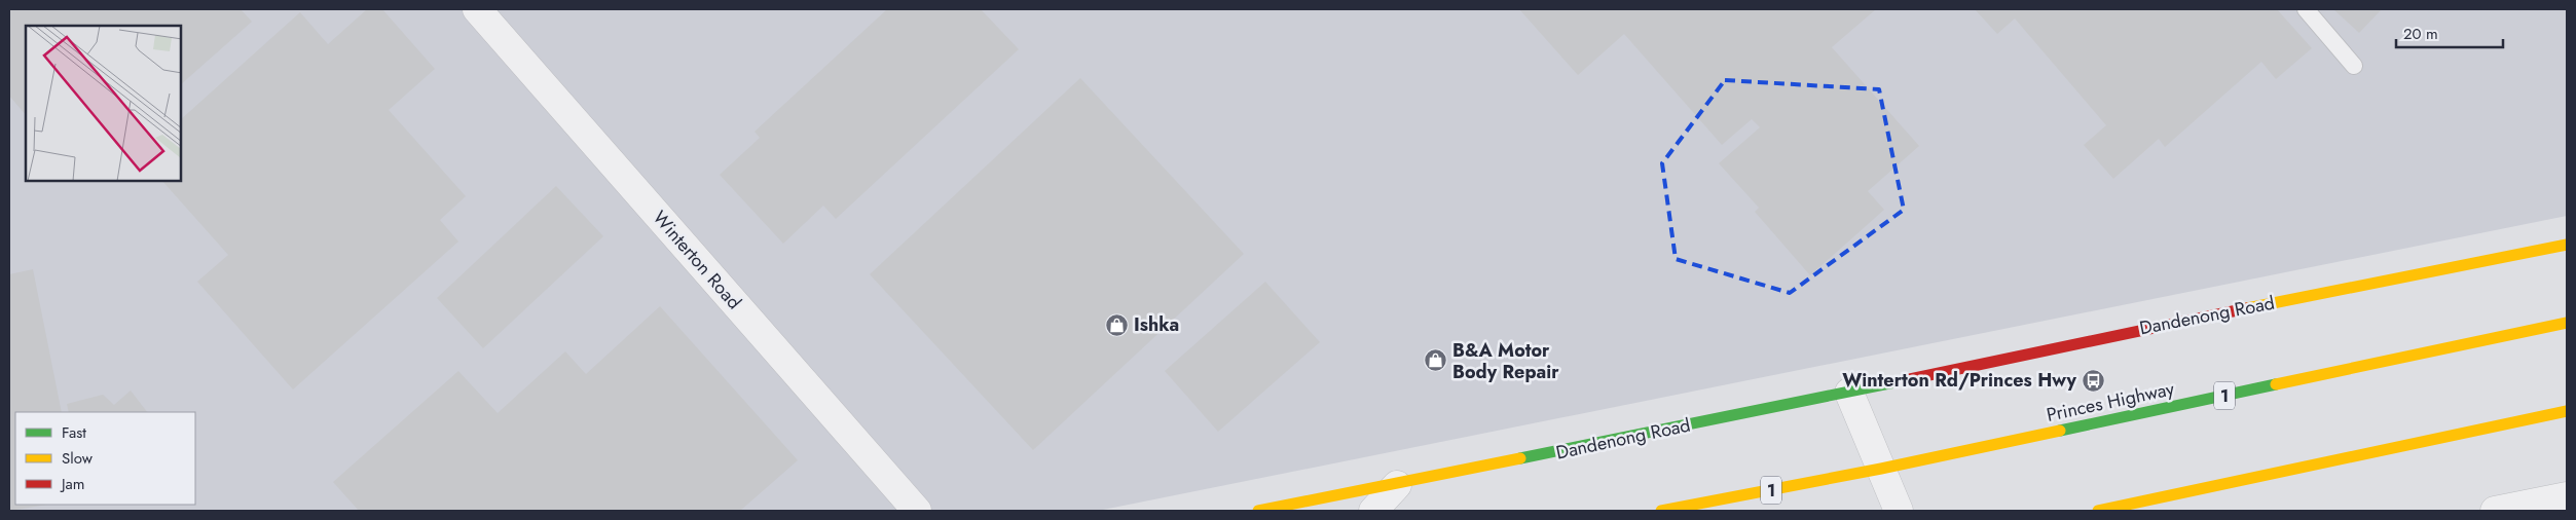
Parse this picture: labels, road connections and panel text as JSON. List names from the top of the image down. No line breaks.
{"streets":{"main road":["Dandenong Road","1","Princes Highway"],"street":["Winterton Road"]},"places":{"shop":["Ishka","B&A Motor Body Repair"],"bus stop":["Winterton Rd/Princes Hwy"]},"legend":["Fast","Slow","Jam"],"scale_bar":"20 m"}
